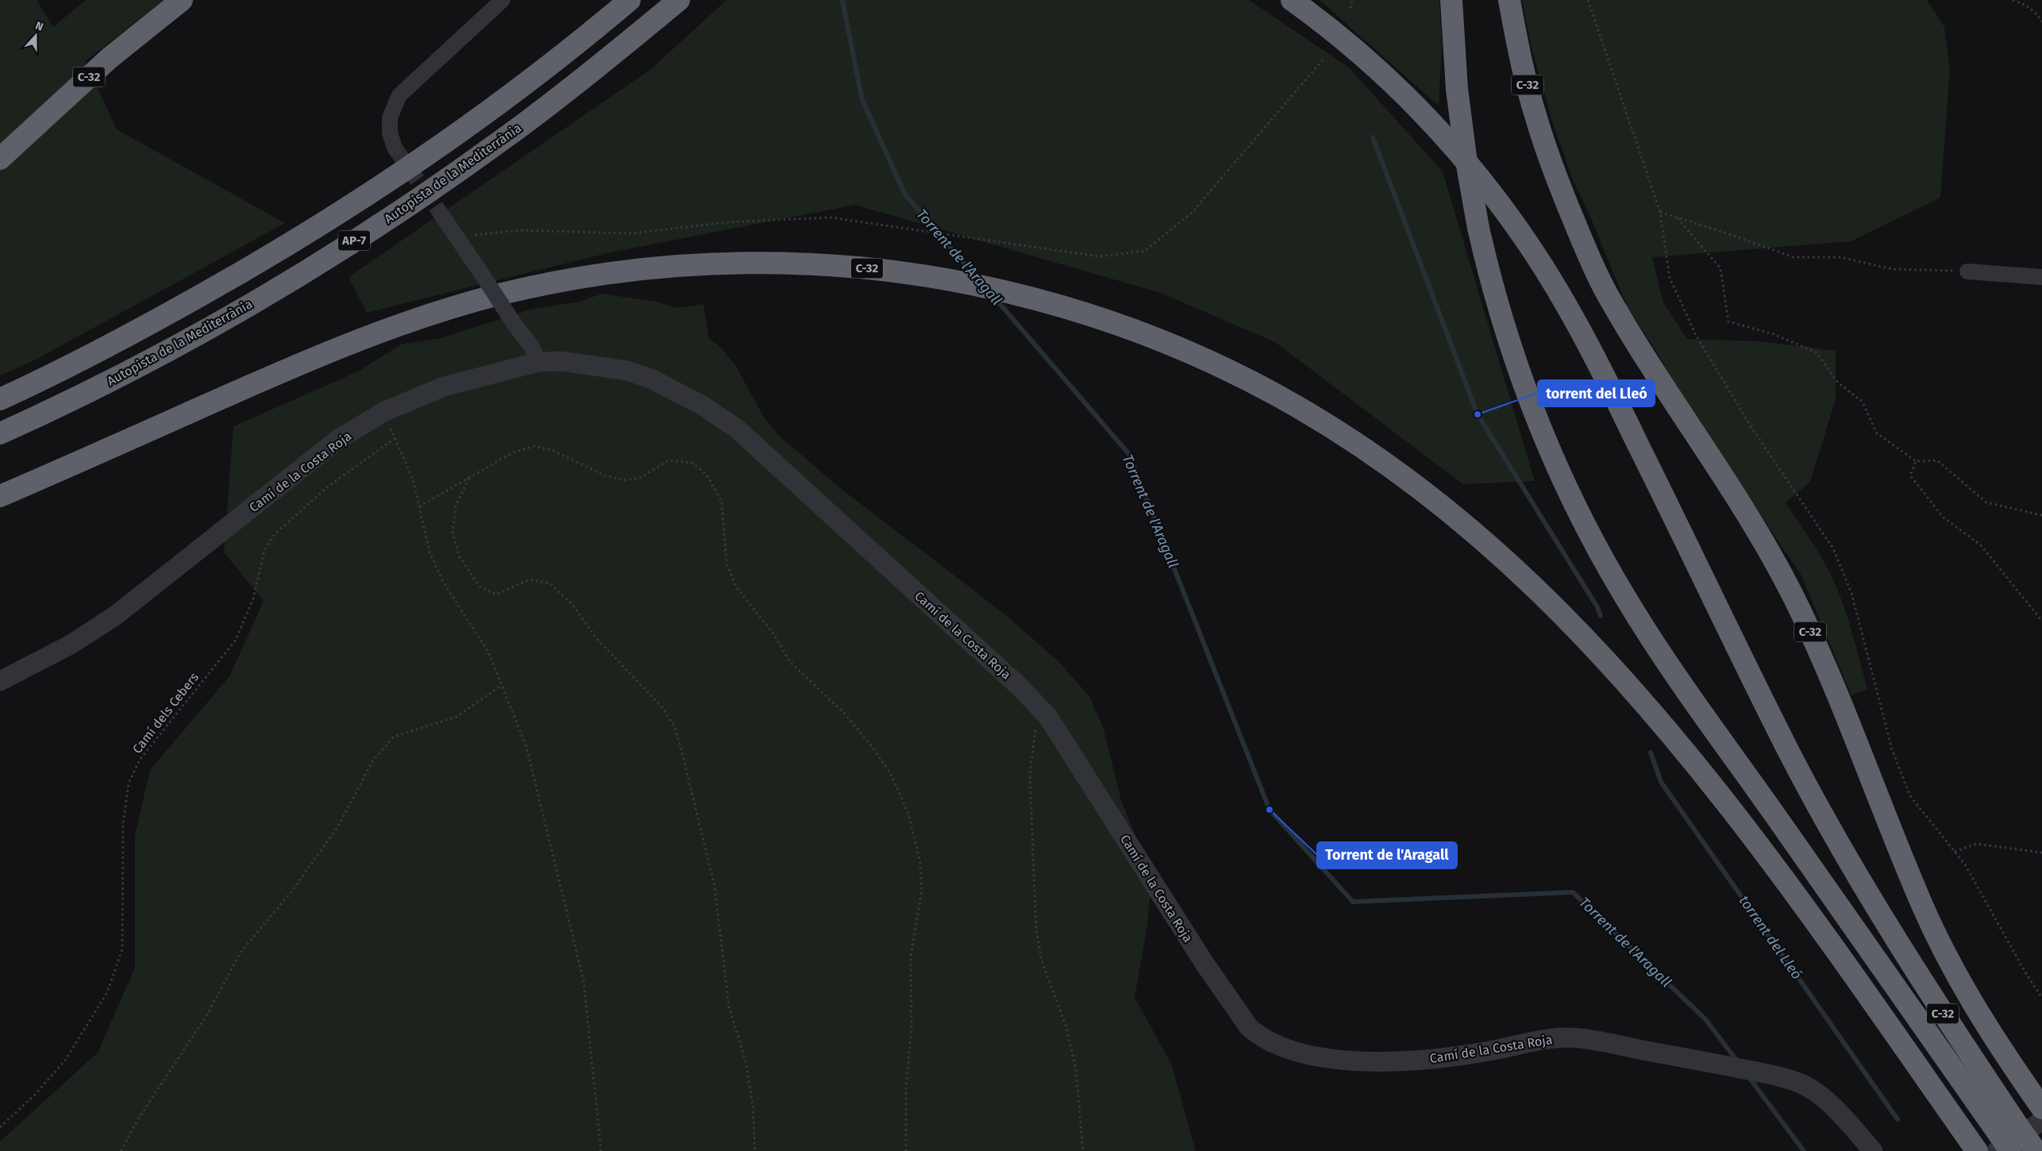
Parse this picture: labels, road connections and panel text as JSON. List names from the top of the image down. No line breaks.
{"streets":{"highway":["C-32","Autopista de la Mediterrània","AP-7"],"street":["Camí de la Costa Roja"],"path":["Camí dels Cebers"]},"water":["Torrent de l'Aragall","torrent del Lleó"],"places":["torrent del Lleó","Torrent de l'Aragall"],"north":"top"}
